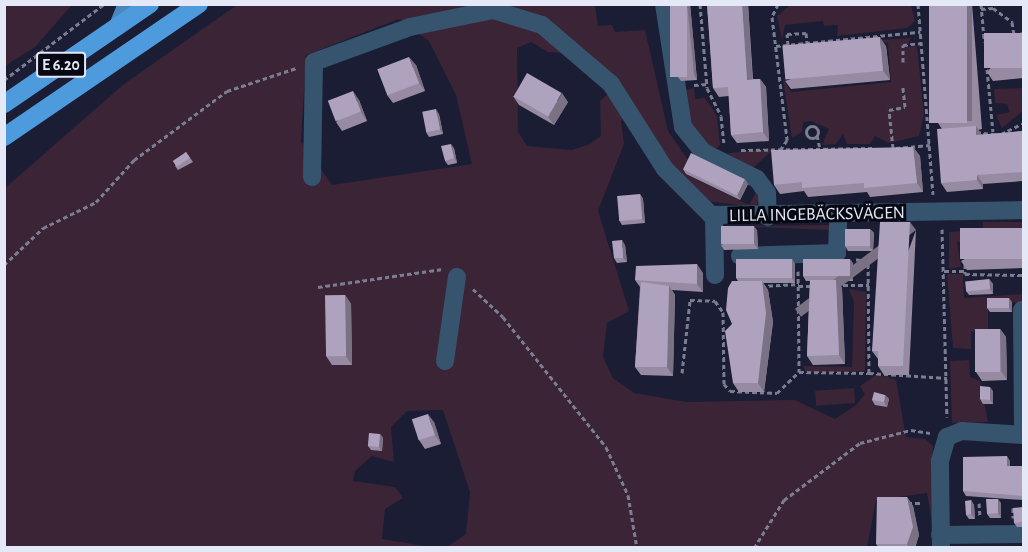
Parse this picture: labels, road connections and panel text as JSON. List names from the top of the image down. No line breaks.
{"streets":{"highway":["E 6.20"],"street":["LILLA INGEBÄCKSVÄGEN"]}}
